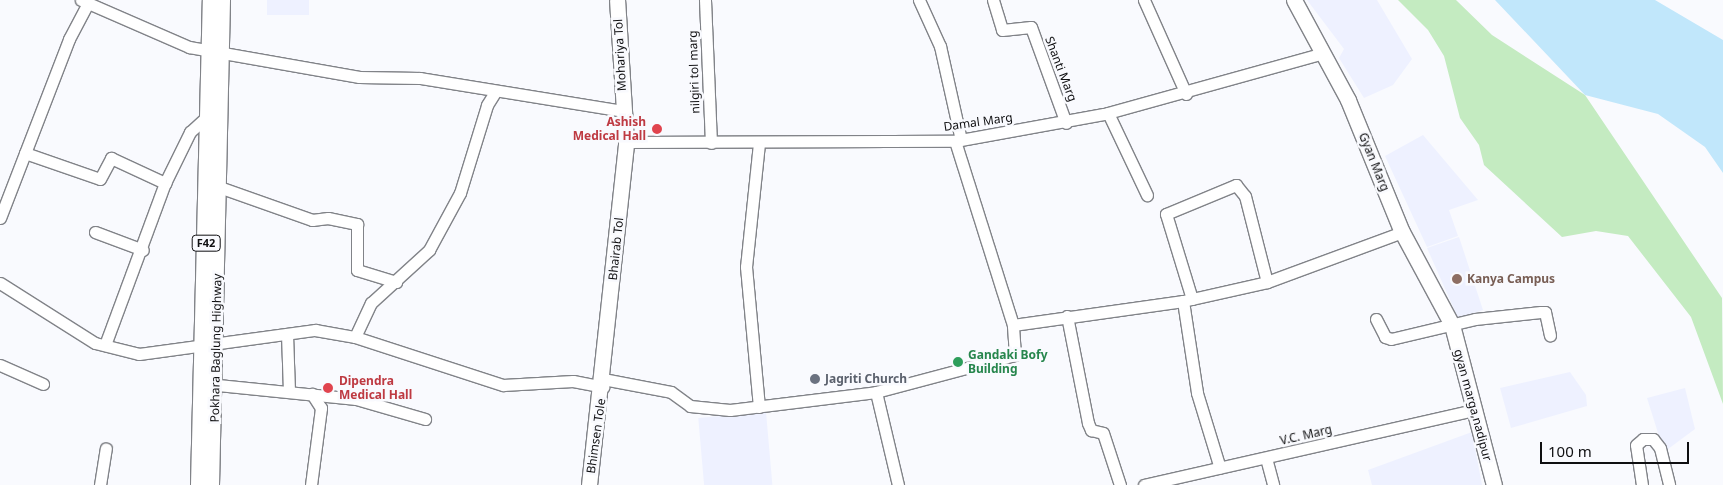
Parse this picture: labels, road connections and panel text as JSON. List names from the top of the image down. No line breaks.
{"streets":{"highway":["F42","Pokhara Baglung Highway"],"main road":["Mohariya Tol","Gyan Marg","Bhairab Tol","gyan marga,nadipur","Bhimsen Tole"],"street":["Shanti Marg","nilgiri tol marg","Damal Marg","V.C. Marg"]},"crossings":[["Mohariya Tol","Bhairab Tol"],["Shanti Marg","Damal Marg"],["nilgiri tol marg","Damal Marg"],["Damal Marg","Gyan Marg"],["Damal Marg","Bhairab Tol"],["Gyan Marg","gyan marga,nadipur"],["Bhairab Tol","Bhimsen Tole"],["gyan marga,nadipur","V.C. Marg"]],"places":["Ashish Medical Hall","Kanya Campus","Gandaki Bofy Building","Jagriti Church","Dipendra Medical Hall"],"scale_bar":"100 m"}
